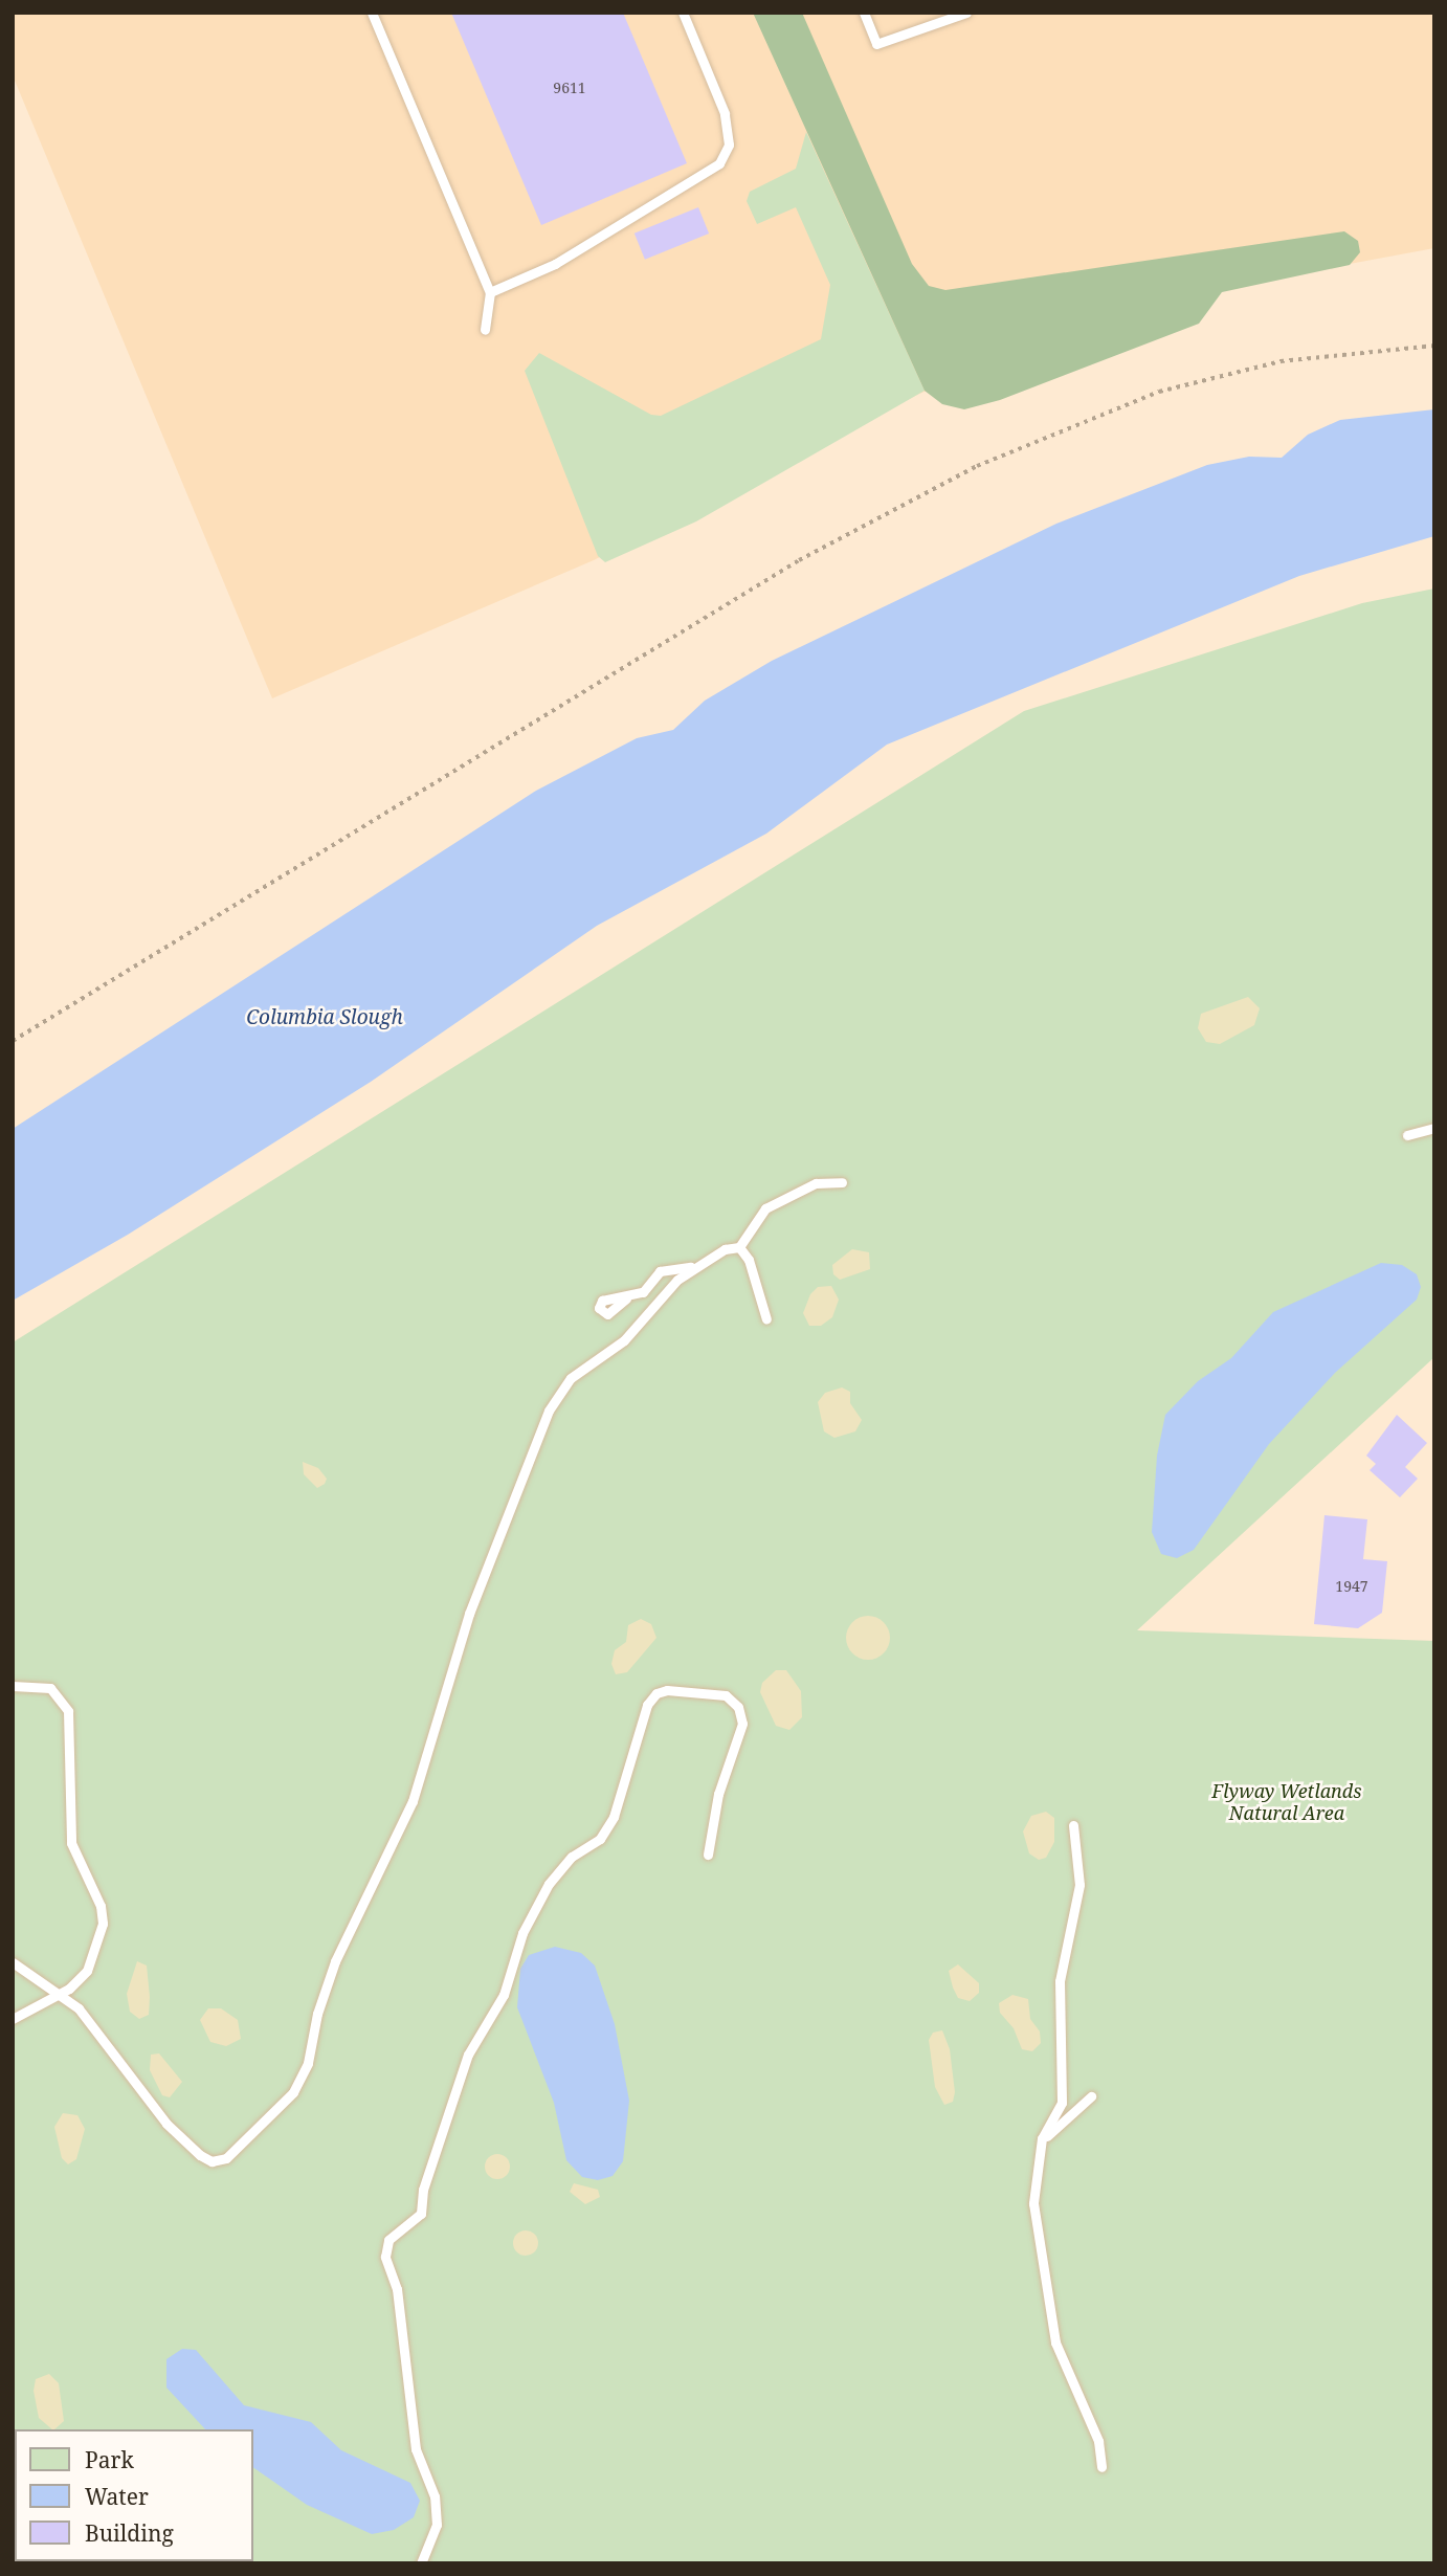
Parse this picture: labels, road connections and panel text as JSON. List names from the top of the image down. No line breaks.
{"water":["Columbia Slough"],"parks":["Flyway Wetlands Natural Area"],"house_numbers":["9611","1947"],"legend":["Park","Water","Building"]}
